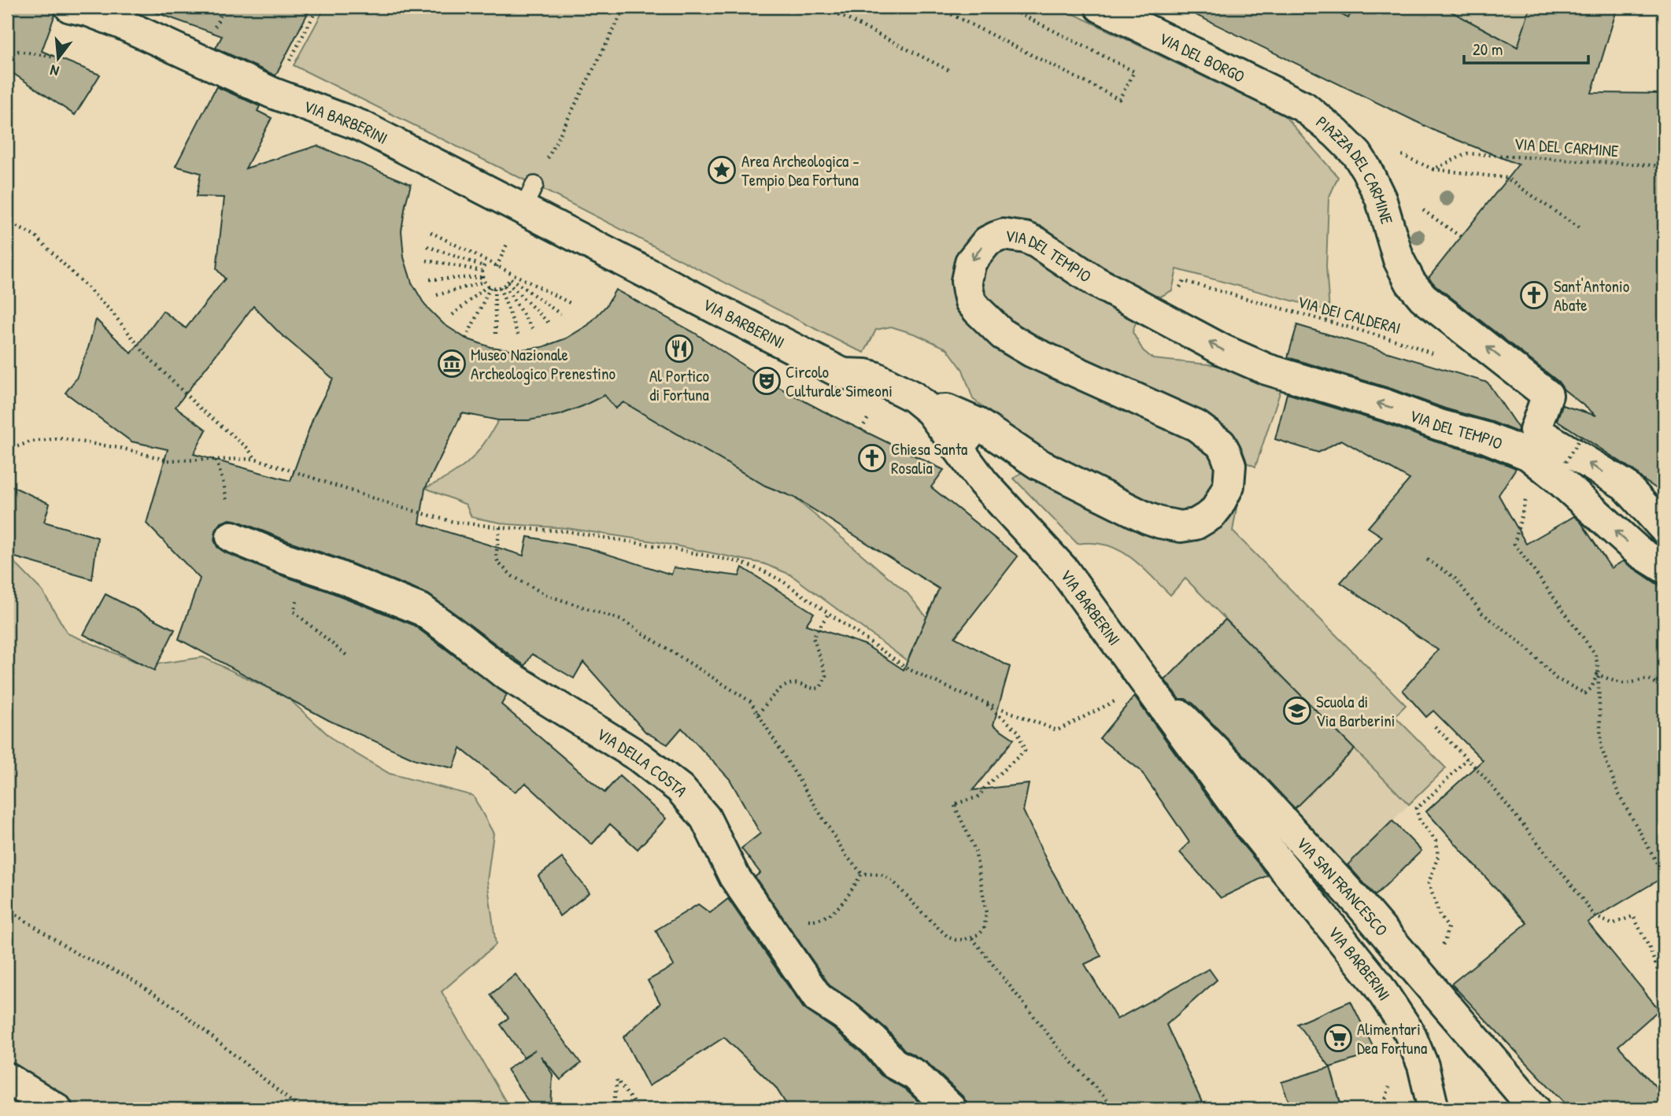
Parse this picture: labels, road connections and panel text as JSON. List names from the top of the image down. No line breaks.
{"streets":{"street":["VIA DEL BORGO","VIA BARBERINI","PIAZZA DEL CARMINE","VIA DEL TEMPIO","VIA DELLA COSTA","VIA SAN FRANCESCO"],"path":["VIA DEL CARMINE","VIA DEI CALDERAI"]},"crossings":[["VIA DEL BORGO","PIAZZA DEL CARMINE"],["VIA BARBERINI","VIA DEL TEMPIO"],["VIA BARBERINI","VIA SAN FRANCESCO"],["VIA DEL TEMPIO","VIA DEI CALDERAI"]],"one_way":["PIAZZA DEL CARMINE"],"places":{"place":["Area Archeologica - Tempio Dea Fortuna"],"church":["Sant'Antonio Abate","Chiesa Santa Rosalia"],"restaurant":["Al Portico di Fortuna"],"museum":["Museo Nazionale Archeologico Prenestino"],"theatre":["Circolo Culturale Simeoni"],"school or university":["Scuola di Via Barberini"],"supermarket":["Alimentari Dea Fortuna"]},"scale_bar":"20 m","north":"bottom"}
